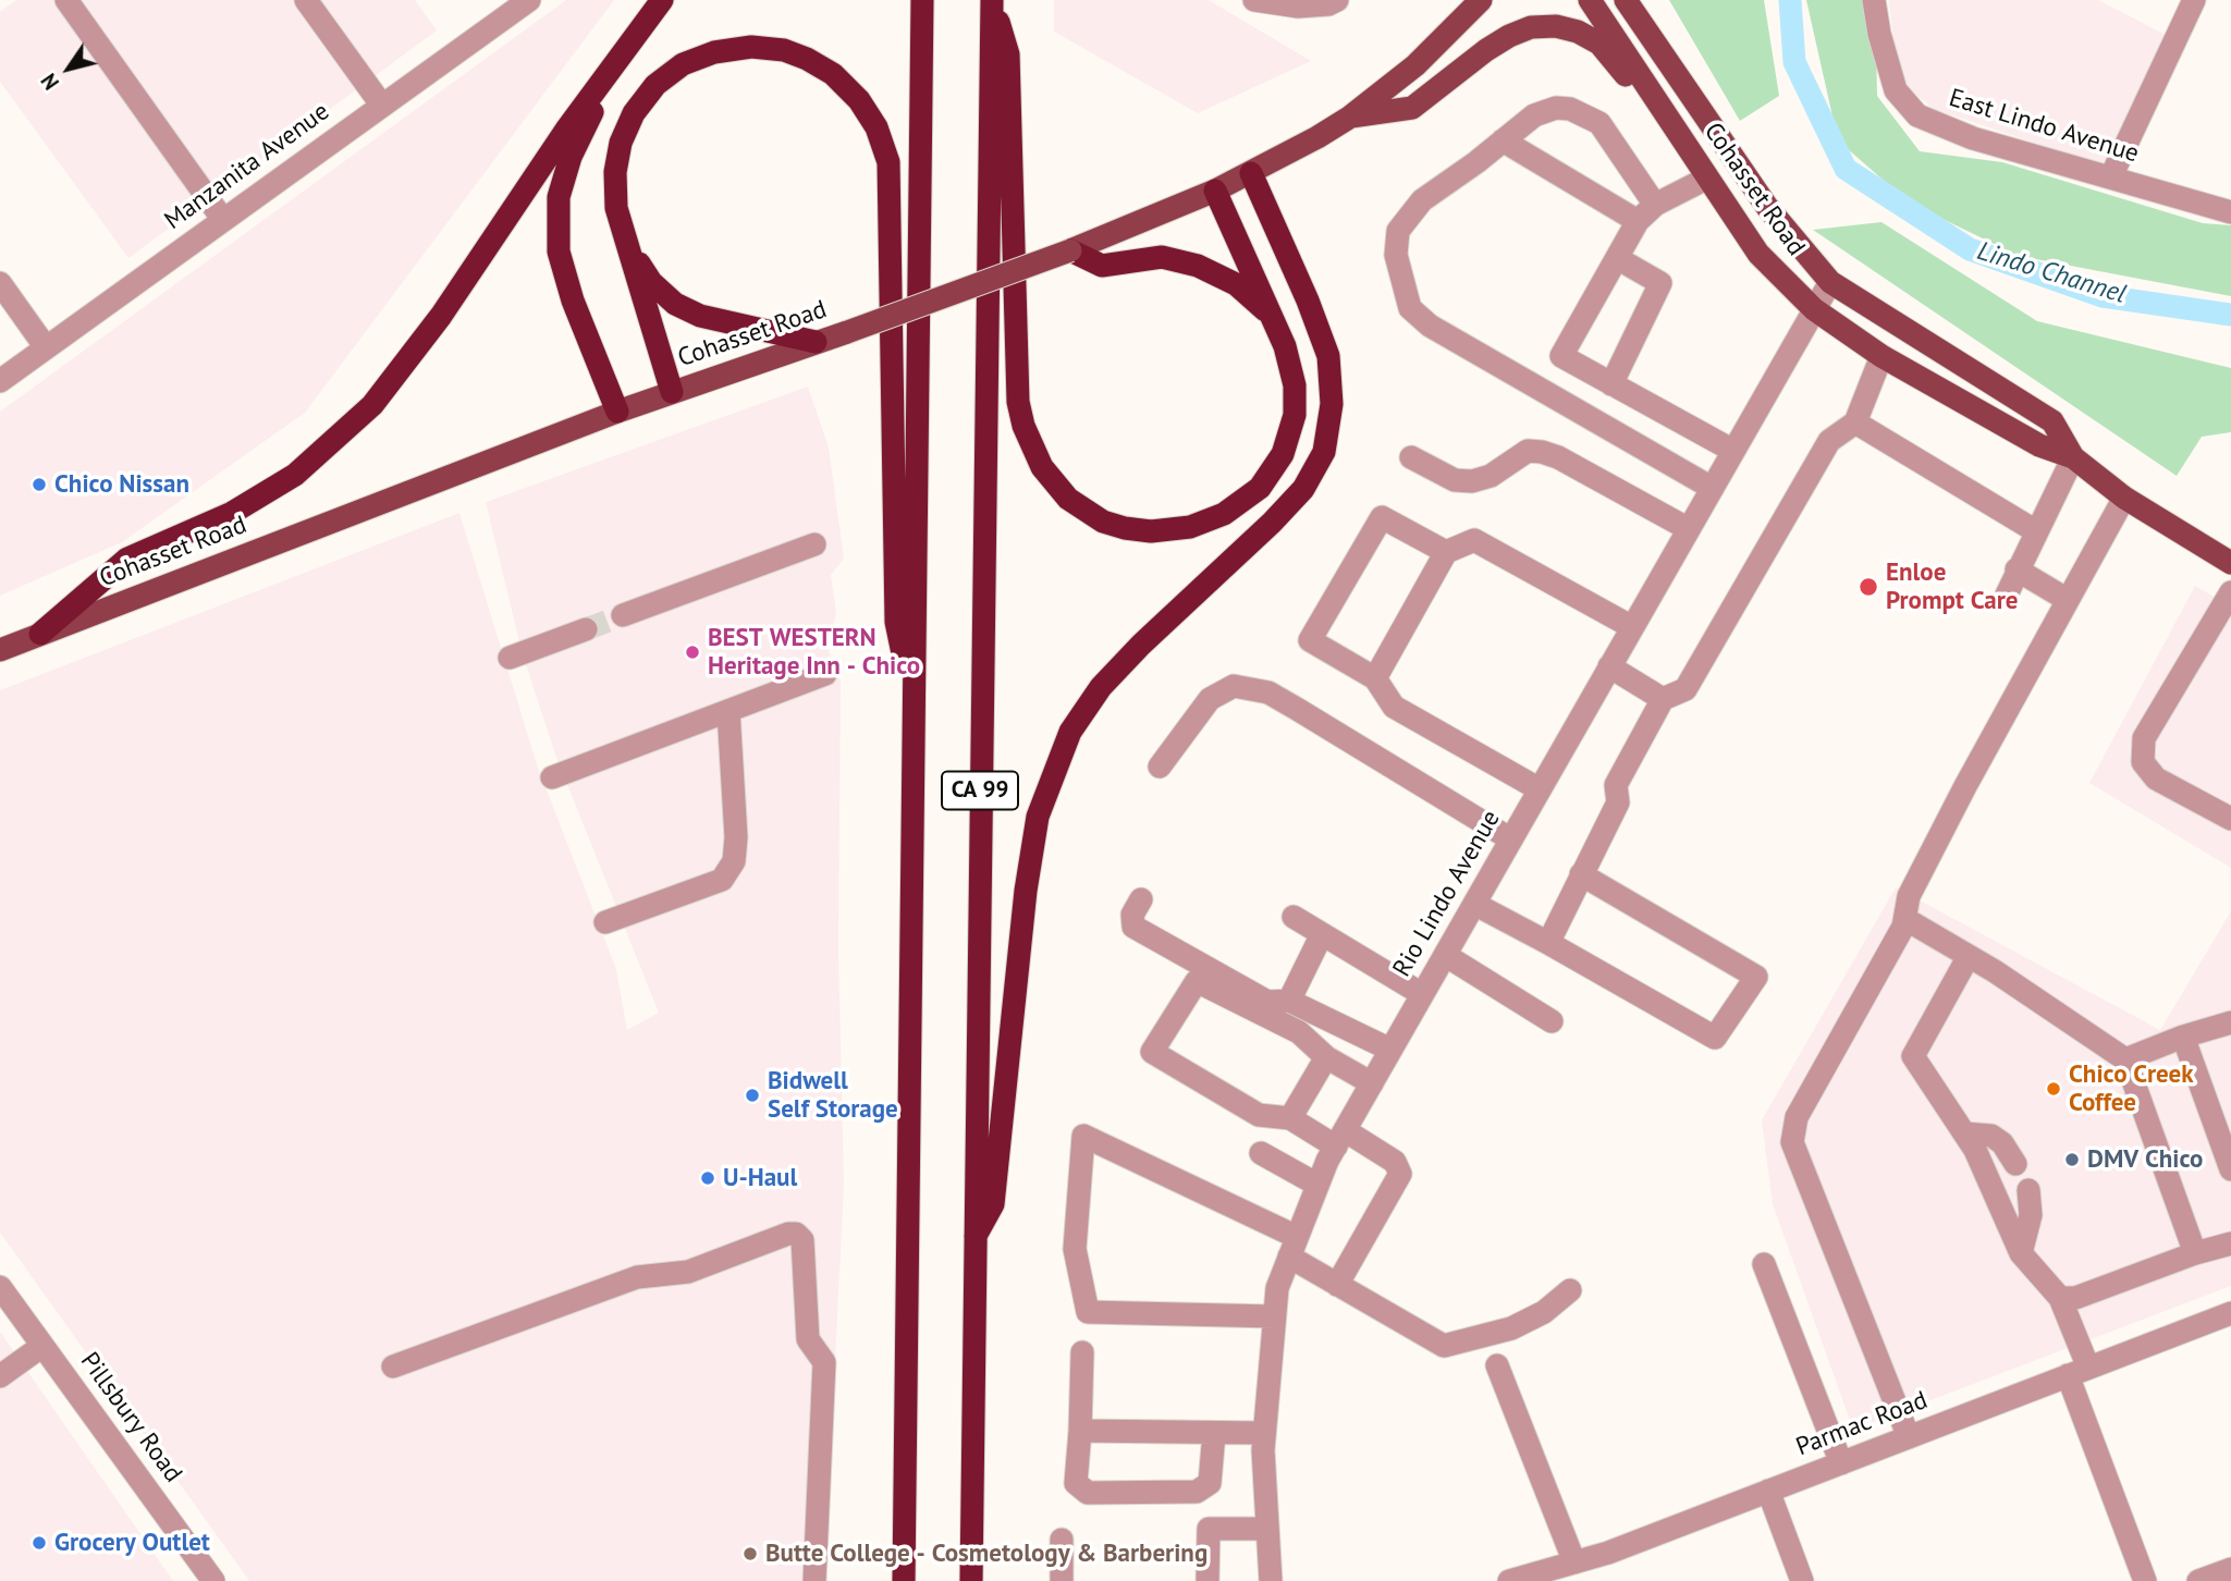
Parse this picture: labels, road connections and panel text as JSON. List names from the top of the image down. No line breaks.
{"streets":{"highway":["CA 99"],"main road":["Cohasset Road"],"street":["East Lindo Avenue","Manzanita Avenue","Rio Lindo Avenue","Pillsbury Road","Parmac Road"]},"crossings":[["Cohasset Road","Rio Lindo Avenue"]],"water":["Lindo Channel"],"places":["Chico Nissan","Enloe Prompt Care","BEST WESTERN Heritage Inn - Chico","Chico Creek Coffee","Bidwell Self Storage","DMV Chico","U-Haul","Grocery Outlet","Butte College - Cosmetology & Barbering"],"north":"bottom left"}
